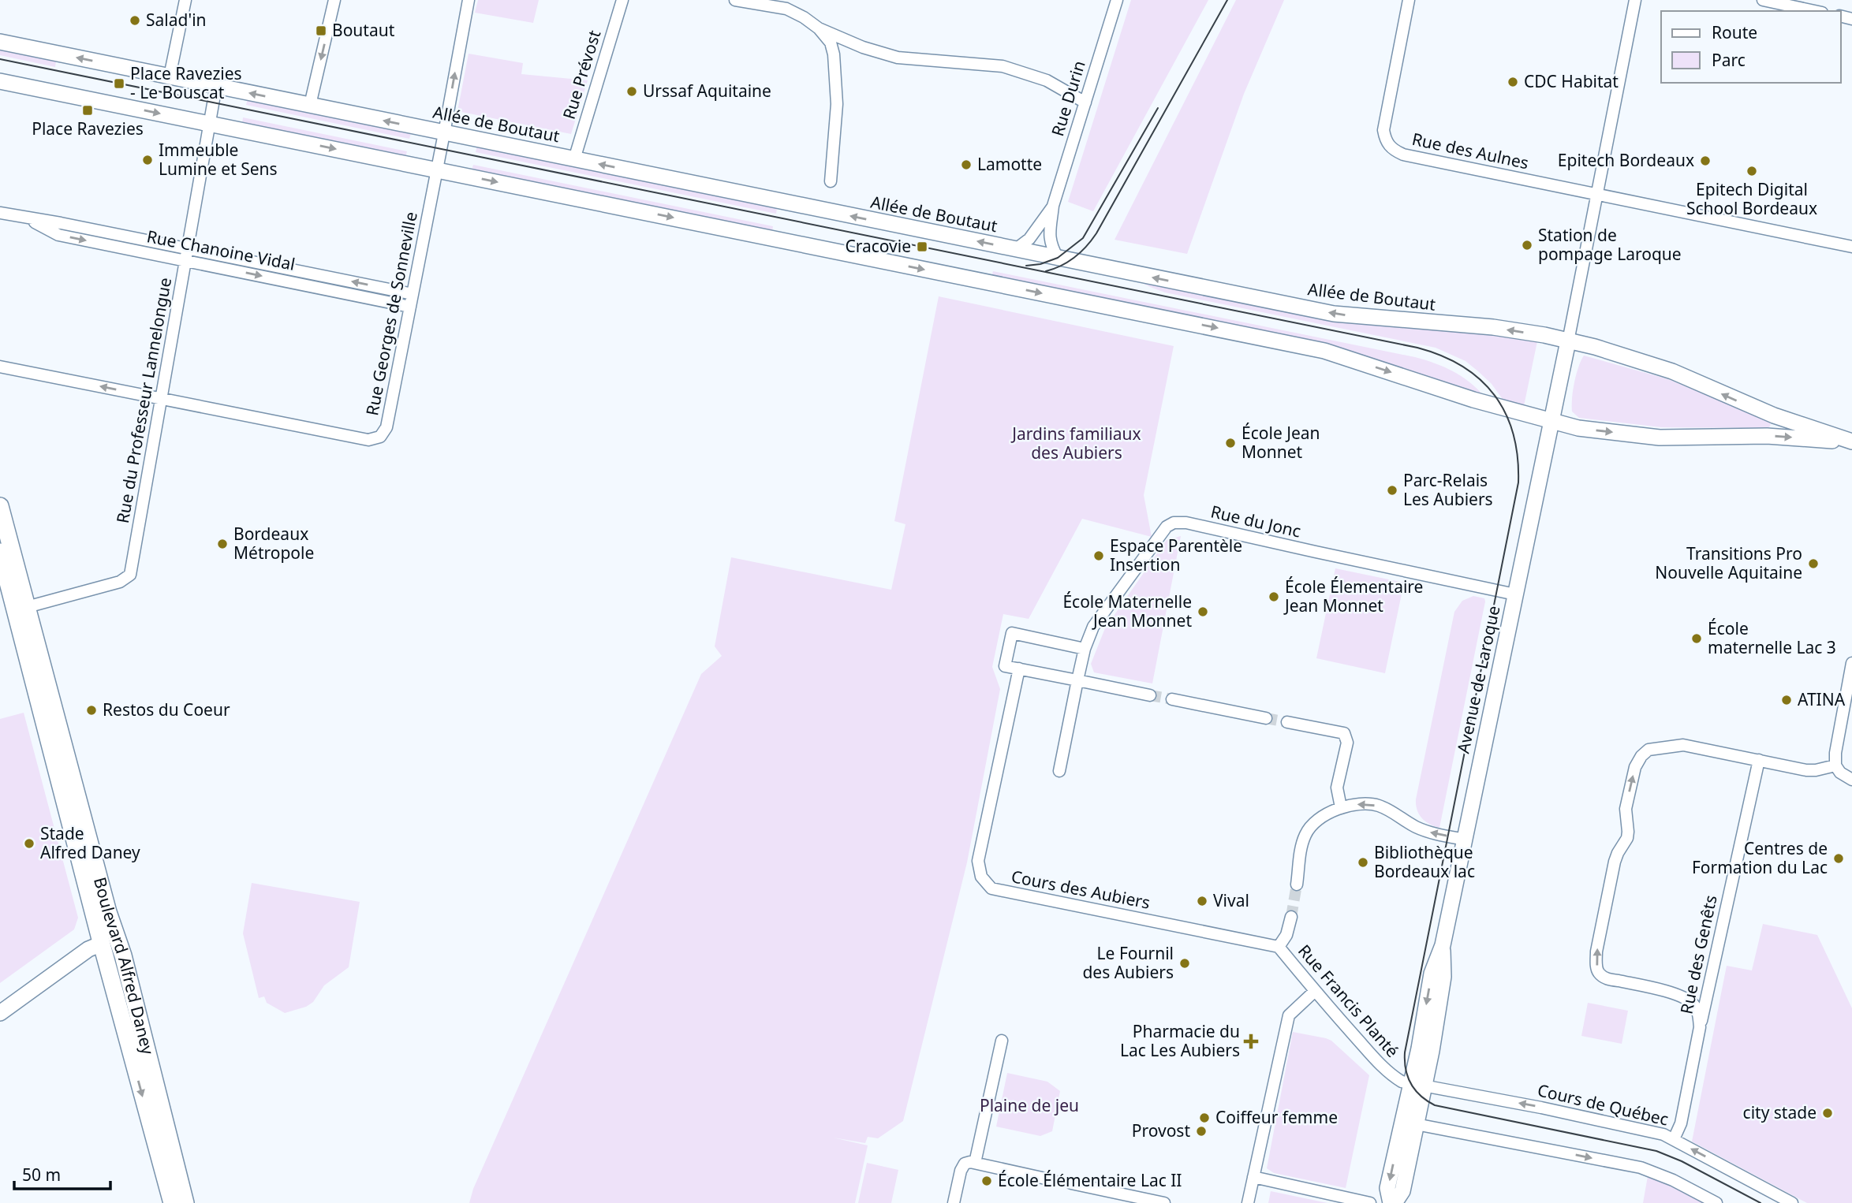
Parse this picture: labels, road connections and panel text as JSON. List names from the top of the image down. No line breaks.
{"streets":{"main road":["Allée de Boutaut","Avenue de Laroque","Boulevard Alfred Daney"],"street":["Rue Prévost","Rue Durin","Rue des Aulnes","Rue Chanoine Vidal","Rue Georges de Sonneville","Rue du Professeur Lannelongue","Rue du Jonc","Cours des Aubiers","Rue des Genêts","Rue Francis Planté","Cours de Québec"]},"crossings":[["Rue Prévost","Allée de Boutaut"],["Rue Durin","Allée de Boutaut"],["Allée de Boutaut","Rue Georges de Sonneville"],["Allée de Boutaut","Rue du Professeur Lannelongue"],["Allée de Boutaut","Avenue de Laroque"],["Rue Chanoine Vidal","Rue Georges de Sonneville"],["Rue Chanoine Vidal","Rue du Professeur Lannelongue"],["Rue Georges de Sonneville","Rue du Professeur Lannelongue"],["Rue du Professeur Lannelongue","Boulevard Alfred Daney"],["Rue du Jonc","Avenue de Laroque"],["Avenue de Laroque","Rue Francis Planté"],["Avenue de Laroque","Cours de Québec"],["Cours des Aubiers","Rue Francis Planté"],["Rue des Genêts","Cours de Québec"],["Rue Francis Planté","Cours de Québec"]],"parks":["Jardins familiaux des Aubiers","Plaine de jeu"],"places":{"other":["Salad'in","CDC Habitat","Urssaf Aquitaine","Immeuble Lumine et Sens","Epitech Bordeaux","Lamotte","Epitech Digital School Bordeaux","Station de pompage Laroque","École Jean Monnet","Parc-Relais Les Aubiers","Bordeaux Métropole","Espace Parentèle Insertion","Transitions Pro Nouvelle Aquitaine","École Élementaire Jean Monnet","École Maternelle Jean Monnet","École maternelle Lac 3","ATINA","Restos du Coeur","Stade Alfred Daney","Centres de Formation du Lac","Bibliothèque Bordeaux lac","Vival","Le Fournil des Aubiers","city stade","Coiffeur femme","Provost","École Élémentaire Lac II"],"transit":["Boutaut","Place Ravezies - Le Bouscat","Place Ravezies","Cracovie"],"health":["Pharmacie du Lac Les Aubiers"]},"legend":["Route","Parc"],"scale_bar":"50 m"}
